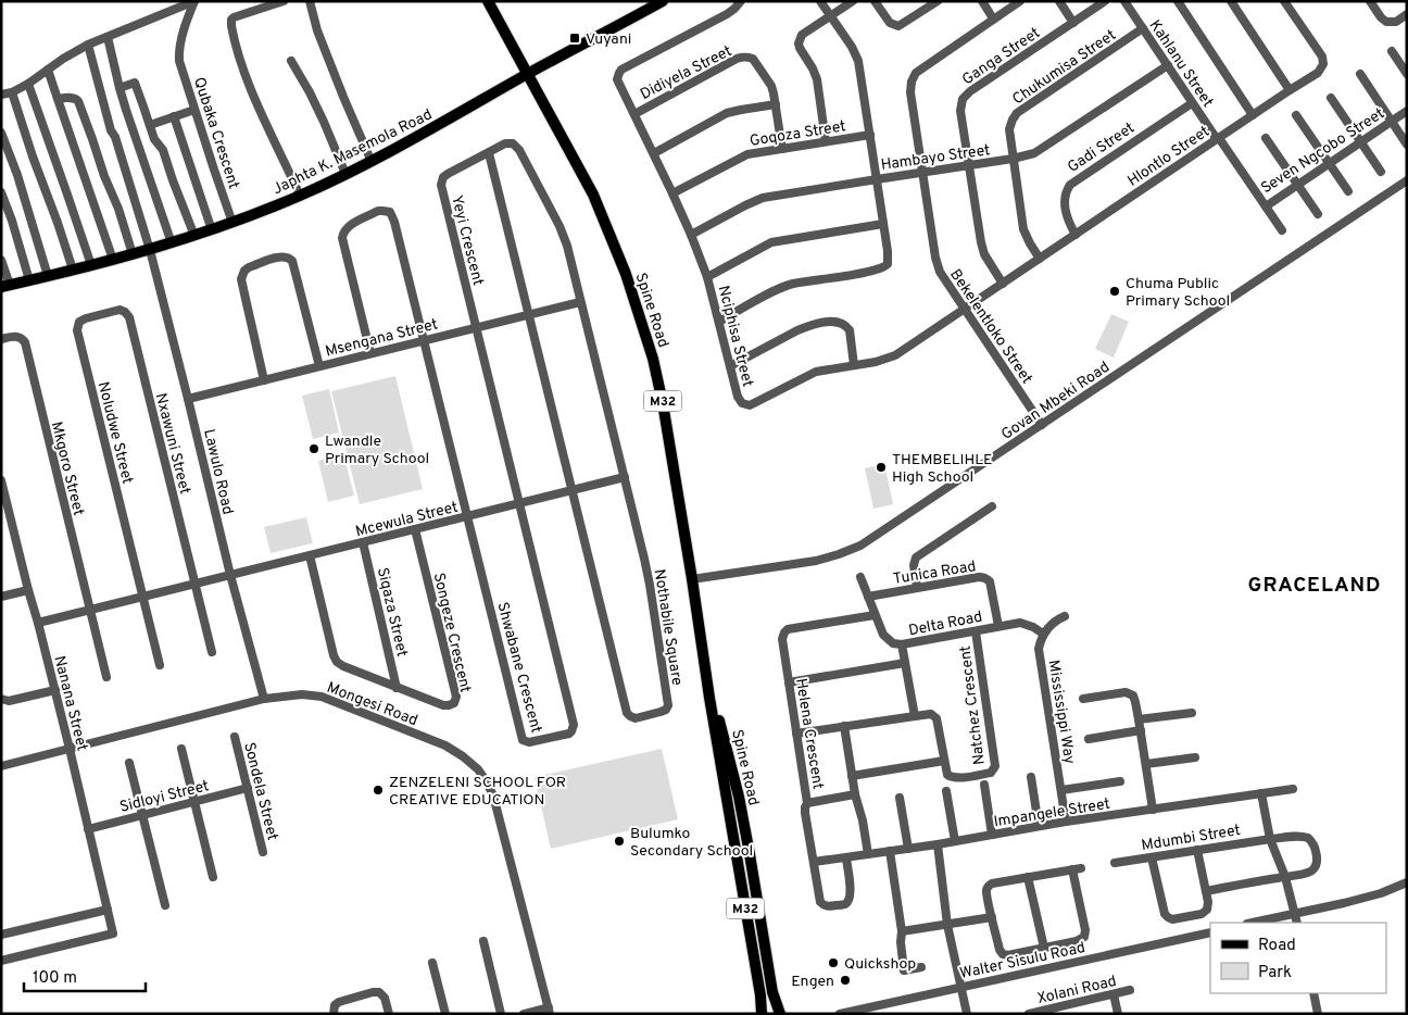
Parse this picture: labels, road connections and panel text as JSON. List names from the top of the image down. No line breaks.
{"streets":{"main road":["Japhta K. Masemola Road","Spine Road","M32"],"street":["Ganga Street","Kahlanu Street","Chukumisa Street","Didiyela Street","Qubaka Crescent","Goqoza Street","Gadi Street","Seven Ngcobo Street","Hlontlo Street","Hambayo Street","Yeyi Crescent","Bekelentloko Street","Nciphisa Street","Msengana Street","Govan Mbeki Road","Noludwe Street","Nxawuni Street","Mkgoro Street","Lawulo Road","Mcewula Street","Tunica Road","Siqaza Street","Delta Road","Nothabile Square","Songeze Crescent","Shwabane Crescent","Nanana Street","Mongesi Road","Natchez Crescent","Mississippi Way","Helena Crescent","Sondela Street","Sidloyi Street","Impangele Street","Mdumbi Street","Walter Sisulu Road","Xolani Road"]},"crossings":[["Ganga Street","Hlontlo Street"],["Ganga Street","Hambayo Street"],["Kahlanu Street","Chukumisa Street"],["Kahlanu Street","Gadi Street"],["Kahlanu Street","Seven Ngcobo Street"],["Kahlanu Street","Hlontlo Street"],["Kahlanu Street","Hambayo Street"],["Chukumisa Street","Hlontlo Street"],["Chukumisa Street","Hambayo Street"],["Didiyela Street","Goqoza Street"],["Didiyela Street","Nciphisa Street"],["Qubaka Crescent","Japhta K. Masemola Road"],["Goqoza Street","Nciphisa Street"],["Gadi Street","Hlontlo Street"],["Seven Ngcobo Street","Hlontlo Street"],["Japhta K. Masemola Road","Spine Road"],["Japhta K. Masemola Road","Lawulo Road"],["Hlontlo Street","Bekelentloko Street"],["Hlontlo Street","Nciphisa Street"],["Hambayo Street","Bekelentloko Street"],["Hambayo Street","Nciphisa Street"],["Yeyi Crescent","Msengana Street"],["Yeyi Crescent","Nothabile Square"],["Yeyi Crescent","Shwabane Crescent"],["Spine Road","Govan Mbeki Road"],["Bekelentloko Street","Nciphisa Street"],["Bekelentloko Street","Govan Mbeki Road"],["Msengana Street","Lawulo Road"],["Msengana Street","Nothabile Square"],["Msengana Street","Shwabane Crescent"],["Noludwe Street","Nxawuni Street"],["Noludwe Street","Mcewula Street"],["Nxawuni Street","Mcewula Street"],["Mkgoro Street","Mcewula Street"],["Lawulo Road","Mcewula Street"],["Lawulo Road","Mongesi Road"],["Mcewula Street","Siqaza Street"],["Mcewula Street","Nothabile Square"],["Mcewula Street","Songeze Crescent"],["Mcewula Street","Shwabane Crescent"],["Mcewula Street","Nanana Street"],["Tunica Road","Delta Road"],["Siqaza Street","Songeze Crescent"],["Delta Road","Natchez Crescent"],["Delta Road","Mississippi Way"],["Delta Road","Helena Crescent"],["Nanana Street","Mongesi Road"],["Nanana Street","Sidloyi Street"],["Mississippi Way","Impangele Street"],["Sondela Street","Sidloyi Street"]],"districts":["GRACELAND"],"places":{"transit":["Vuyani"],"other":["Chuma Public Primary School","Lwandle Primary School","THEMBELIHLE High School","ZENZELENI SCHOOL FOR CREATIVE EDUCATION","Bulumko Secondary School","Quickshop","Engen"]},"legend":["Road","Park"],"scale_bar":"100 m"}
